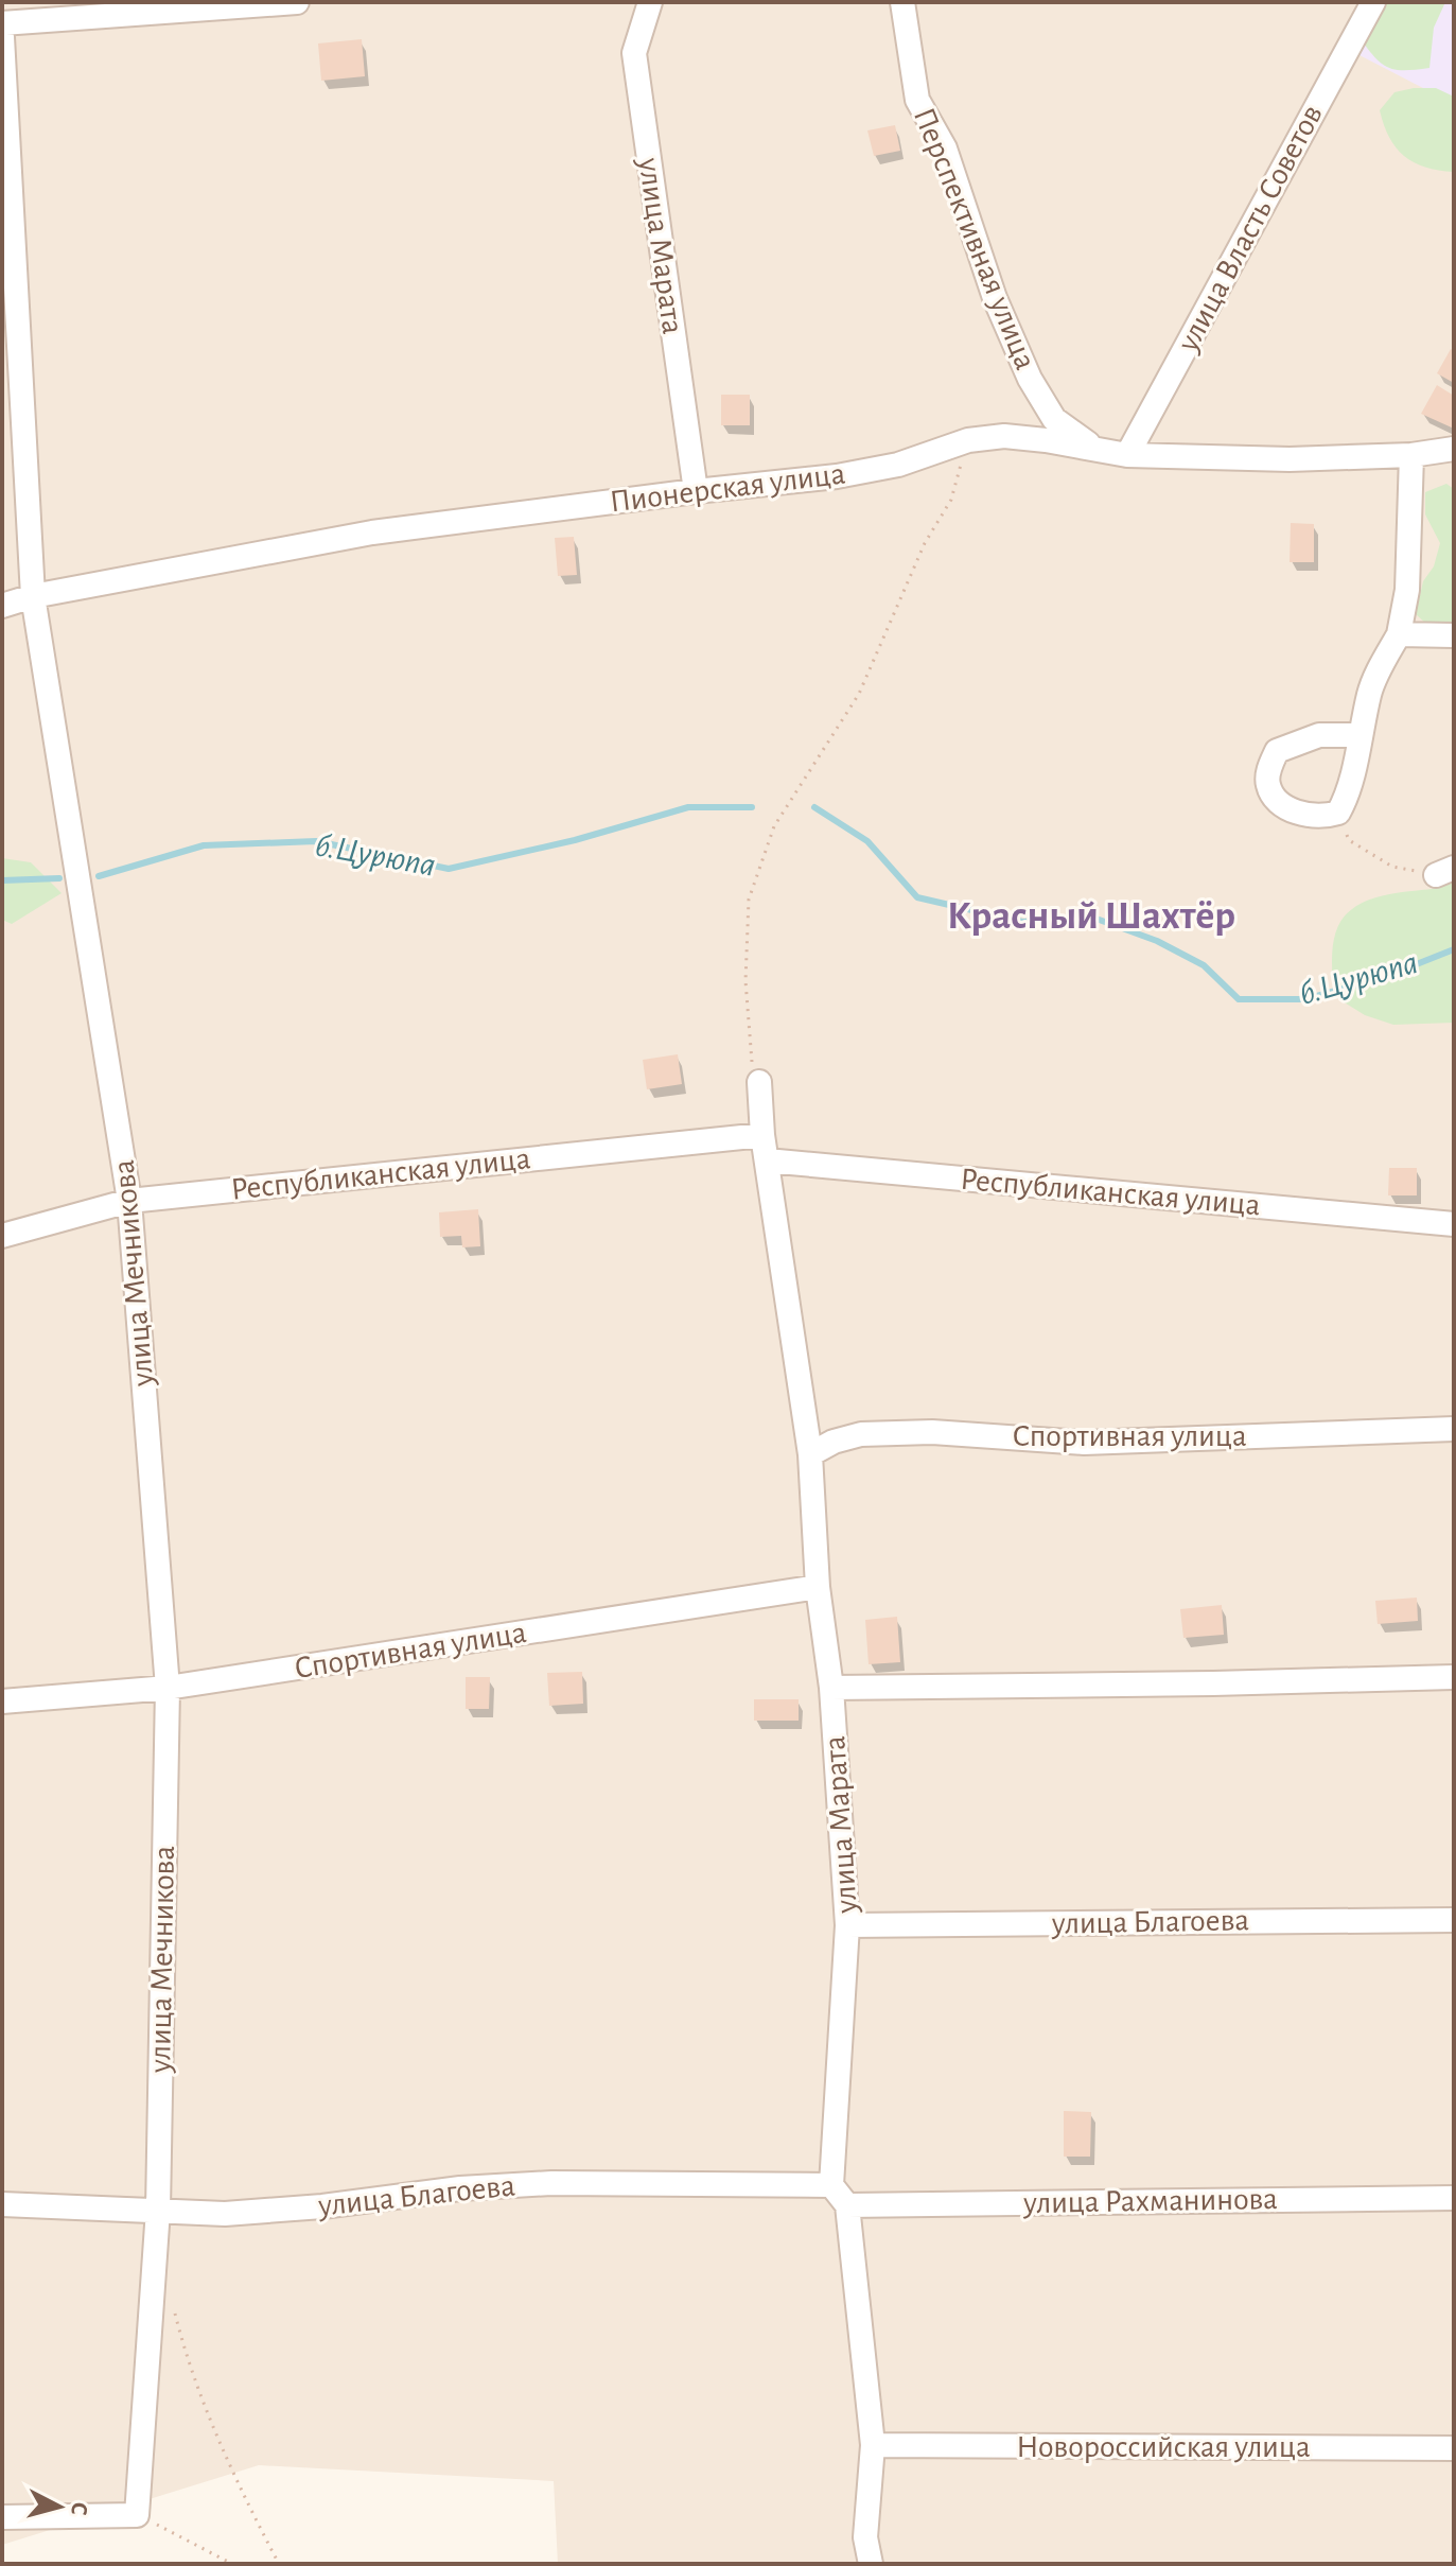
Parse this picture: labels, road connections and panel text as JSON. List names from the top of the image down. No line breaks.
{"streets":{"street":["улица Власть Советов","Перспективная улица","улица Марата","Пионерская улица","Республиканская улица","улица Мечникова","Спортивная улица","улица Благоева","улица Рахманинова","Новороссийская улица"]},"crossings":[["улица Власть Советов","Пионерская улица"],["Перспективная улица","Пионерская улица"],["улица Марата","Пионерская улица"],["улица Марата","Республиканская улица"],["улица Марата","Спортивная улица"],["улица Марата","улица Благоева"],["Пионерская улица","улица Мечникова"],["Республиканская улица","улица Мечникова"],["улица Мечникова","Спортивная улица"],["улица Мечникова","улица Благоева"]],"districts":["Красный Шахтёр"],"water":["б.Цурюпа"],"north":"right"}
